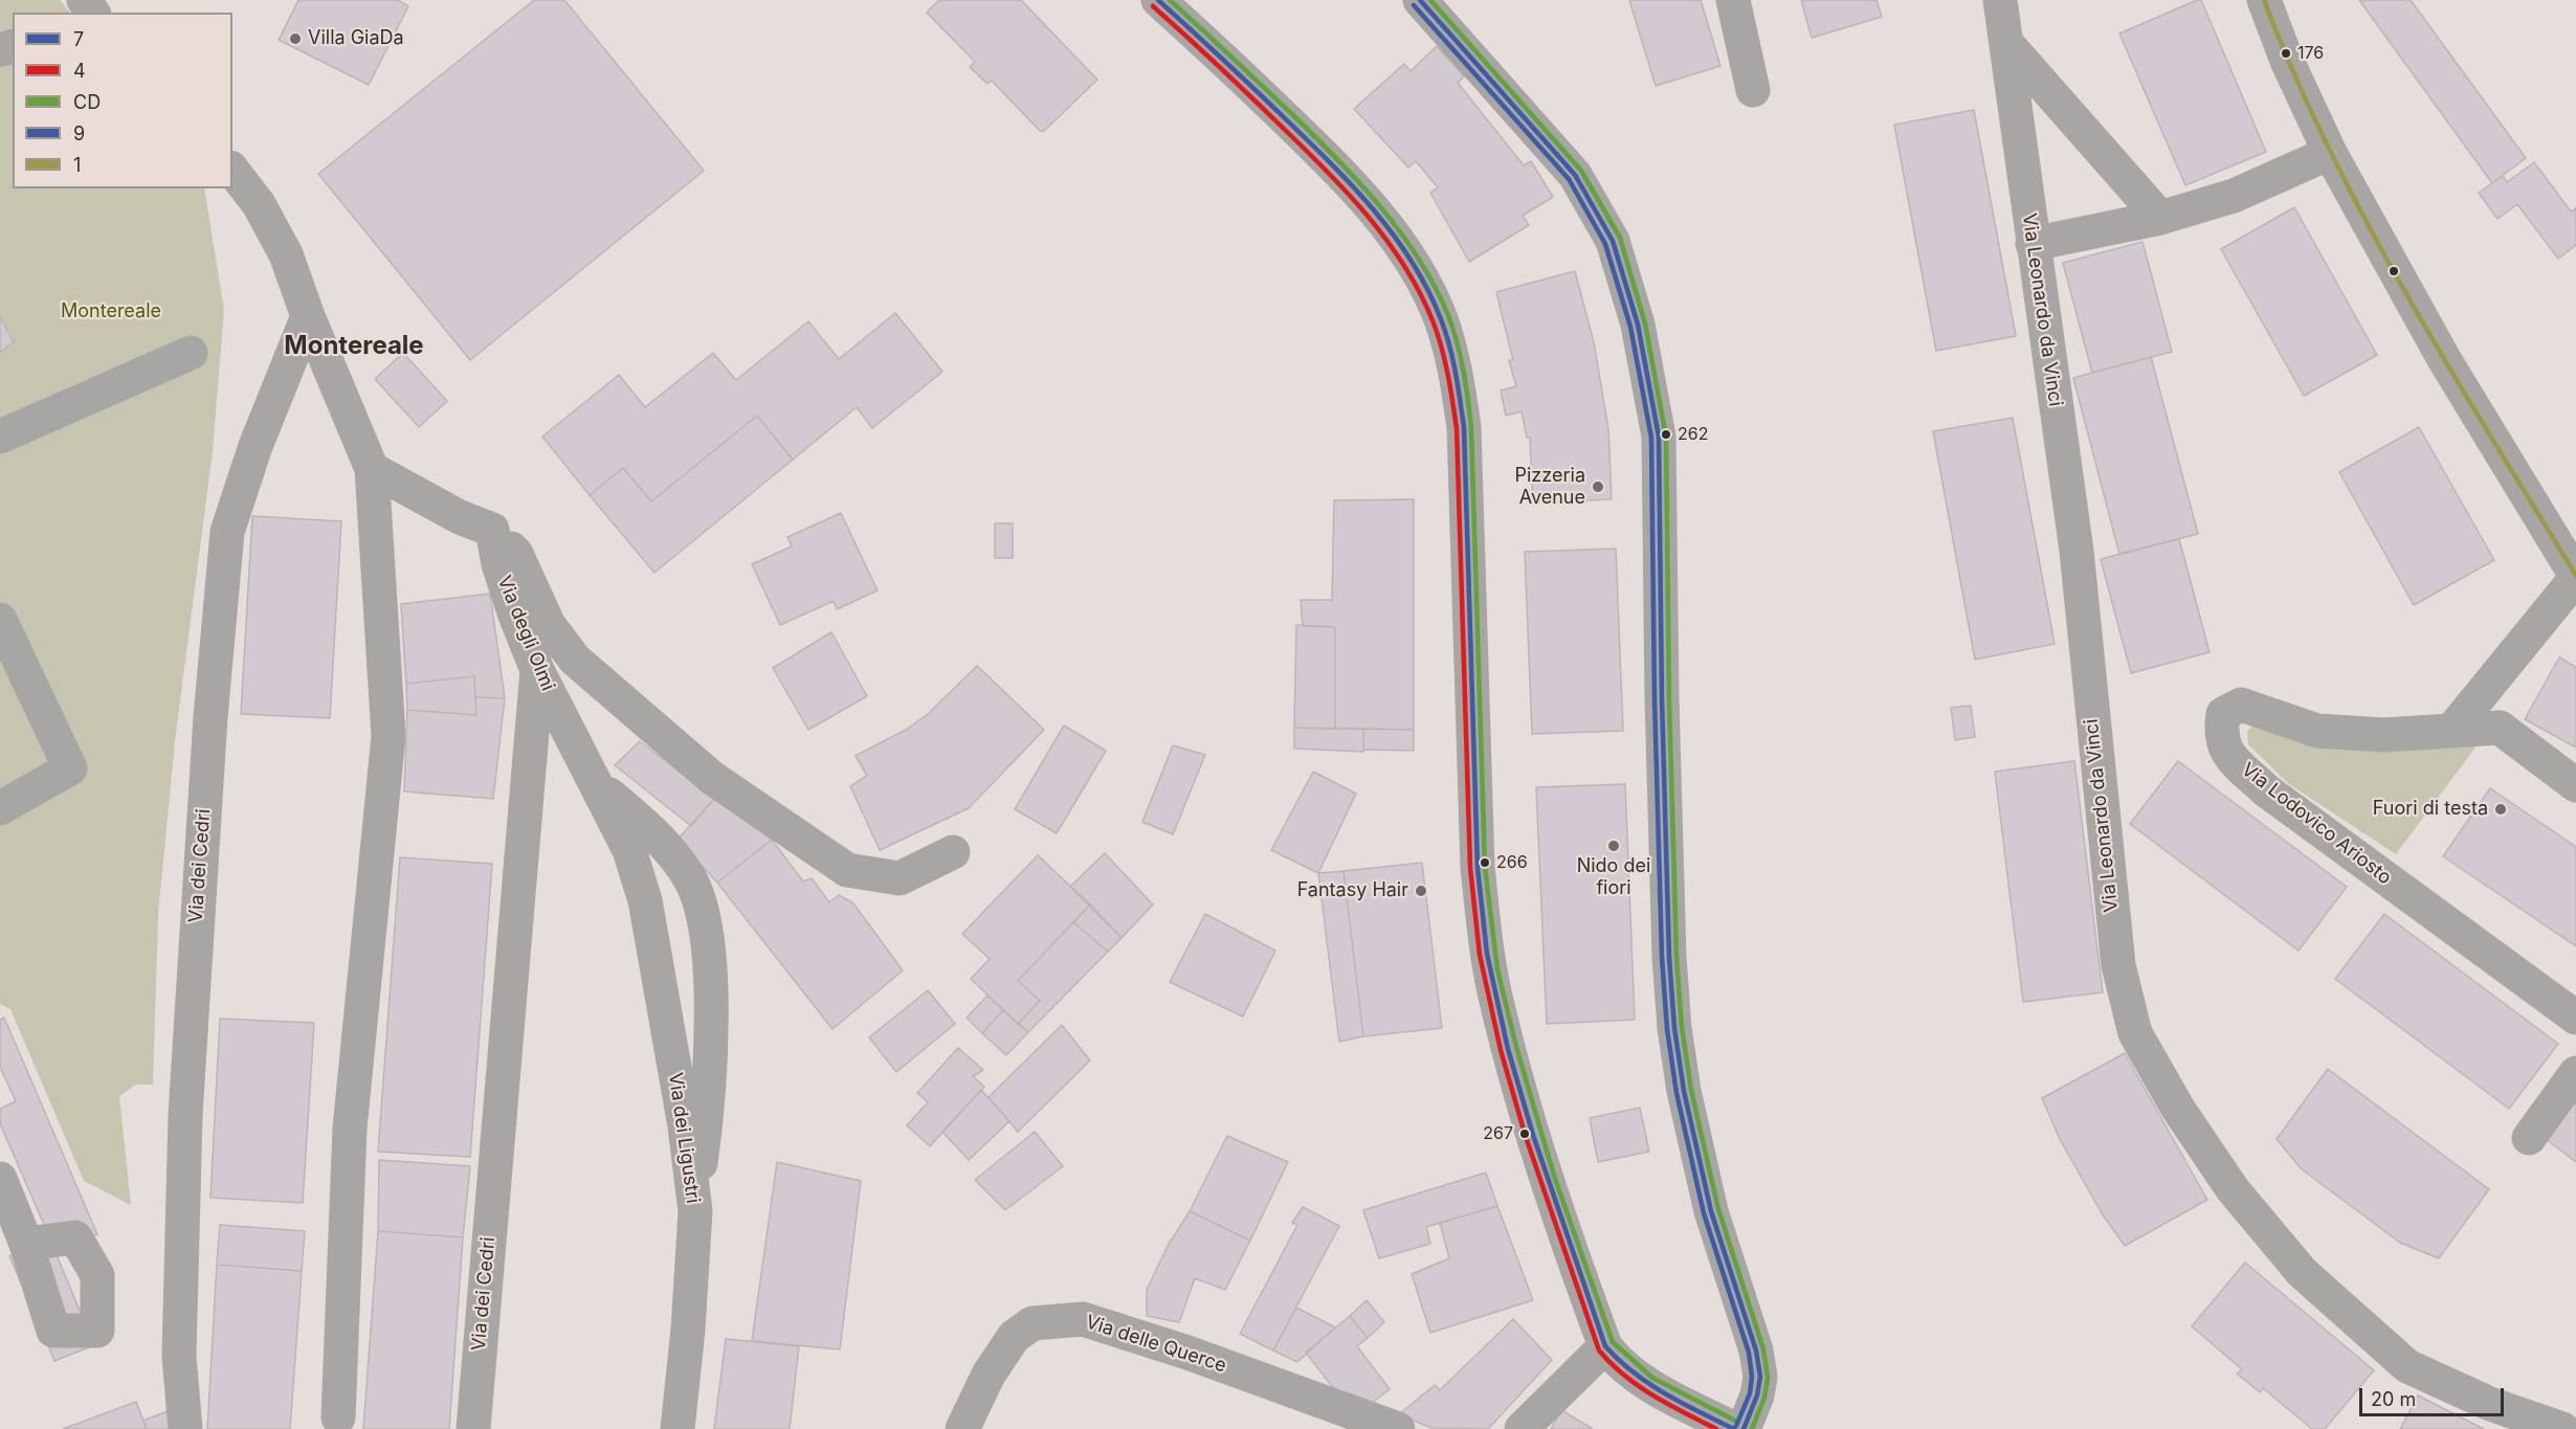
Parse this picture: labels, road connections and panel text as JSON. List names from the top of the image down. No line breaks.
{"streets":{"street":["Via Leonardo da Vinci","Via degli Olmi","Via Lodovico Ariosto","Via dei Cedri","Via dei Ligustri","Via delle Querce"]},"crossings":[["Via degli Olmi","Via dei Cedri"],["Via degli Olmi","Via dei Ligustri"]],"districts":["Montereale"],"parks":["Montereale"],"places":["Villa GiaDa","176","262","Pizzeria Avenue","Fuori di testa","Nido dei fiori","266","Fantasy Hair","267"],"lines":["transit line 7","transit line CD","transit line 1","transit line 9","transit line 4"],"legend":["7","4","CD","9","1"],"scale_bar":"20 m"}
